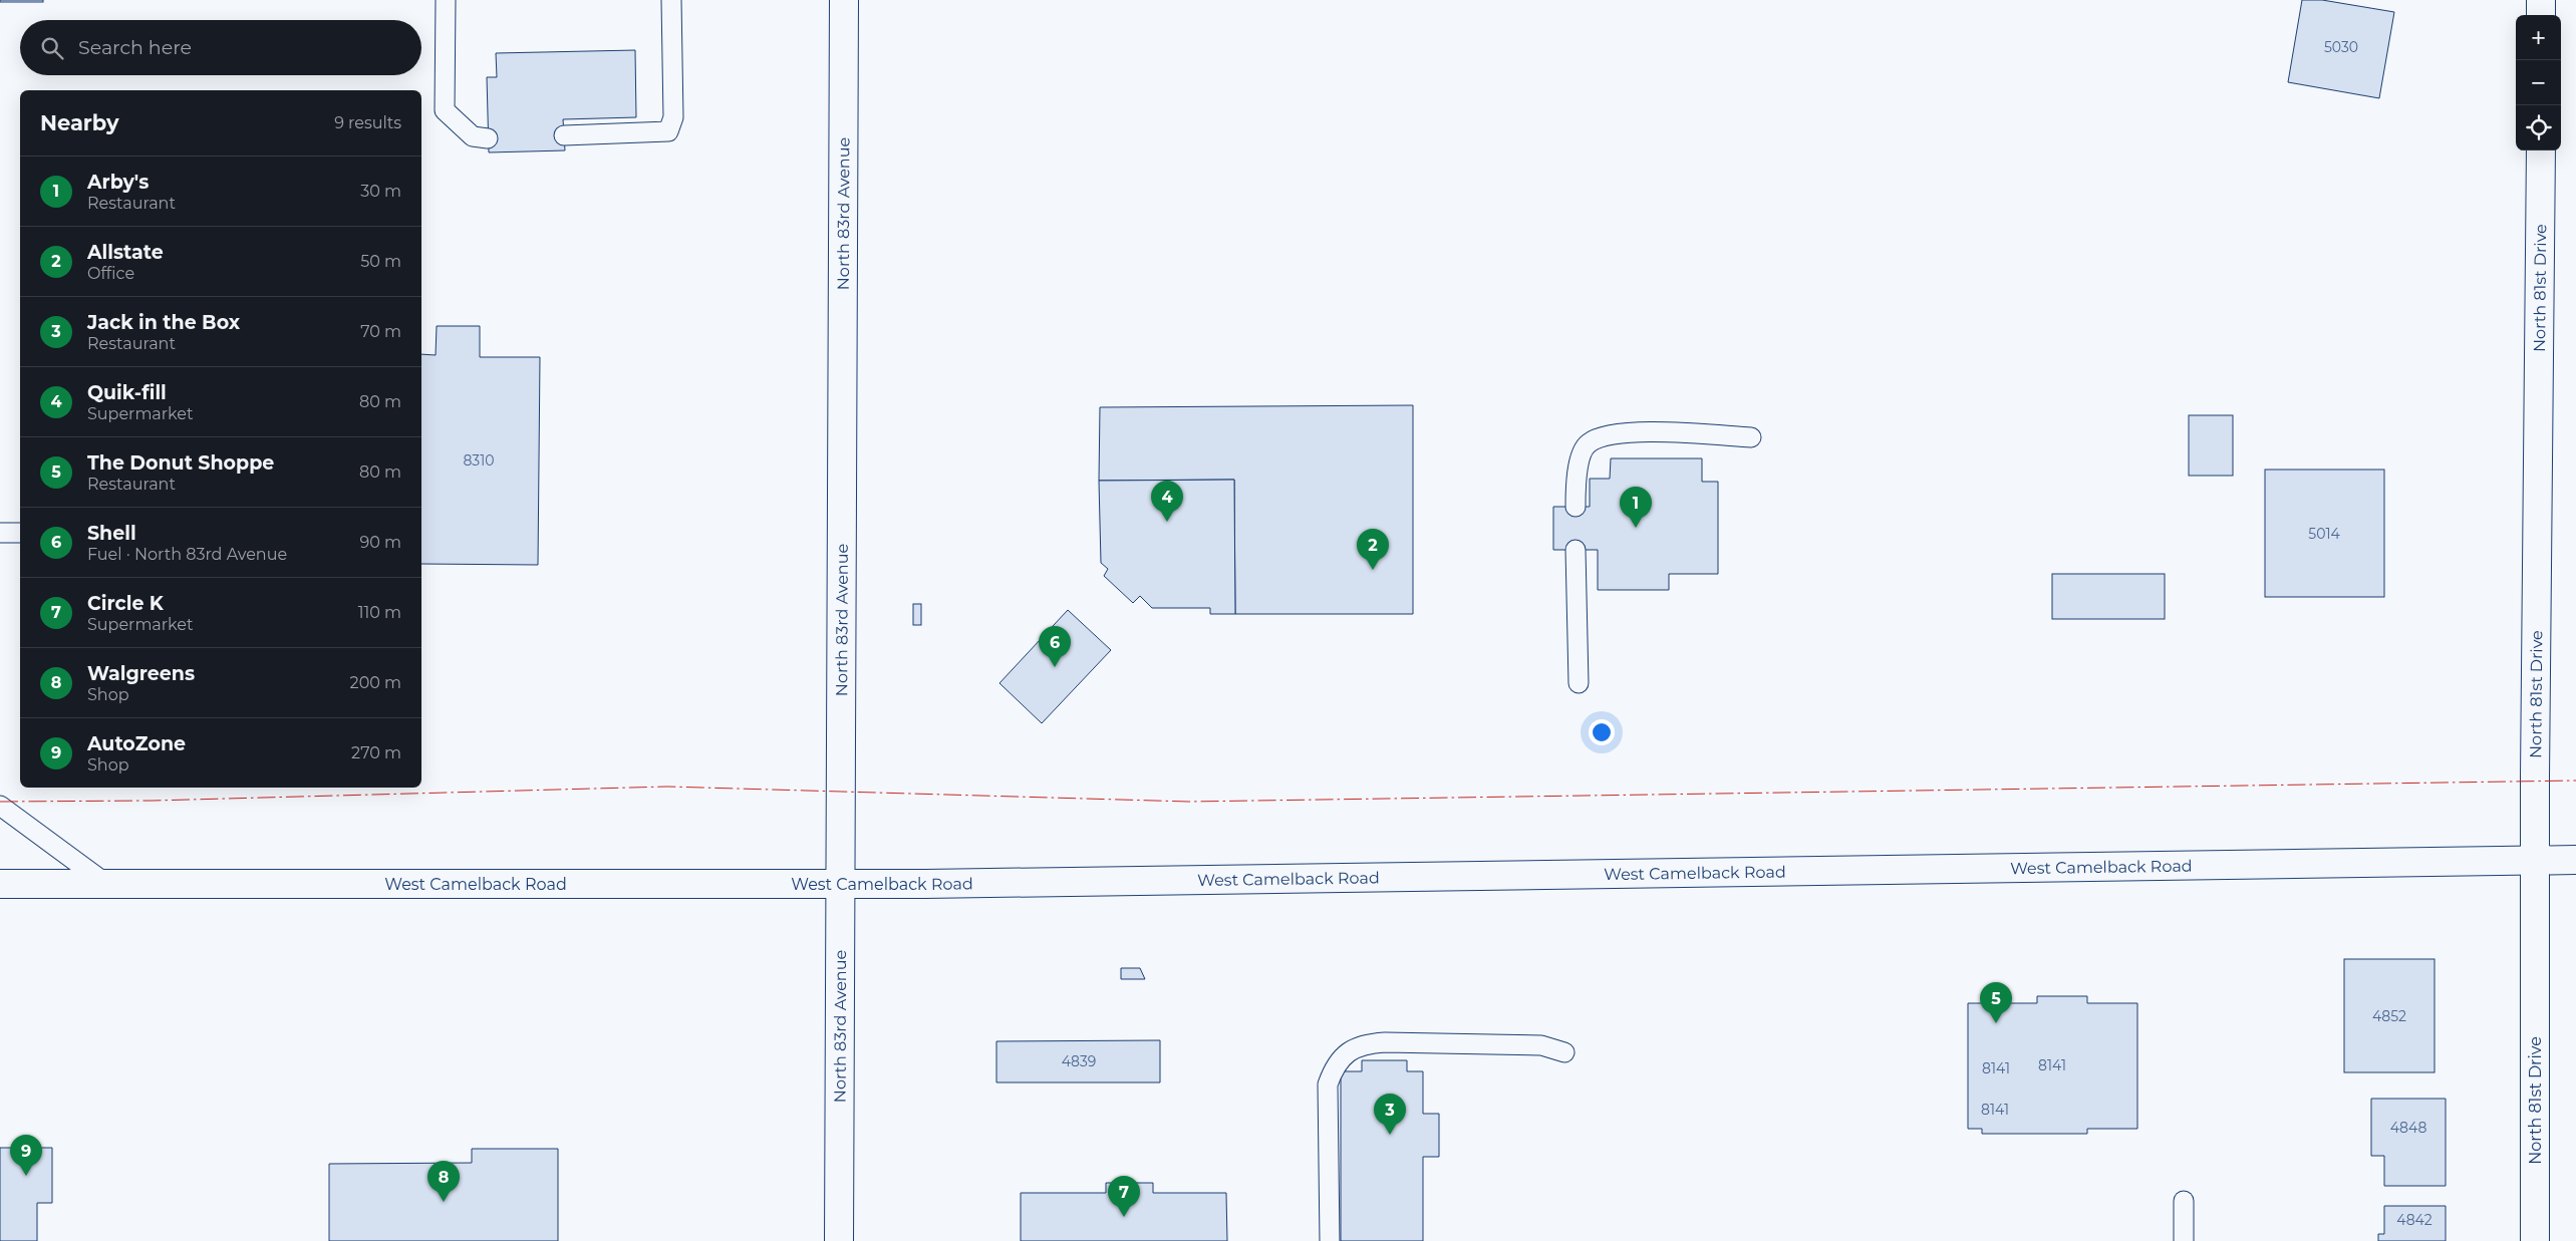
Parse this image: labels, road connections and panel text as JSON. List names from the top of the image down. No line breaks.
{"streets":{"main road":["North 83rd Avenue","North 81st Drive","West Camelback Road"]},"crossings":[["North 83rd Avenue","West Camelback Road"],["North 81st Drive","West Camelback Road"]],"house_numbers":["5030","8310","5014","4852","4839","8141","8141","8141","4848","4842"],"page":{"map_buttons":["+","−"],"search":"Search here","heading":["Nearby","9 results"],"list":[{"mark":"1","name":"Arby's","note":"Restaurant","value":"30 m"},{"mark":"2","name":"Allstate","note":"Office","value":"50 m"},{"mark":"3","name":"Jack in the Box","note":"Restaurant","value":"70 m"},{"mark":"4","name":"Quik-fill","note":"Supermarket","value":"80 m"},{"mark":"5","name":"The Donut Shoppe","note":"Restaurant","value":"80 m"},{"mark":"6","name":"Shell","note":"Fuel · North 83rd Avenue","value":"90 m"},{"mark":"7","name":"Circle K","note":"Supermarket","value":"110 m"},{"mark":"8","name":"Walgreens","note":"Shop","value":"200 m"},{"mark":"9","name":"AutoZone","note":"Shop","value":"270 m"}],"pins":["4","1","2","6","5","3","9","8","7"]}}
